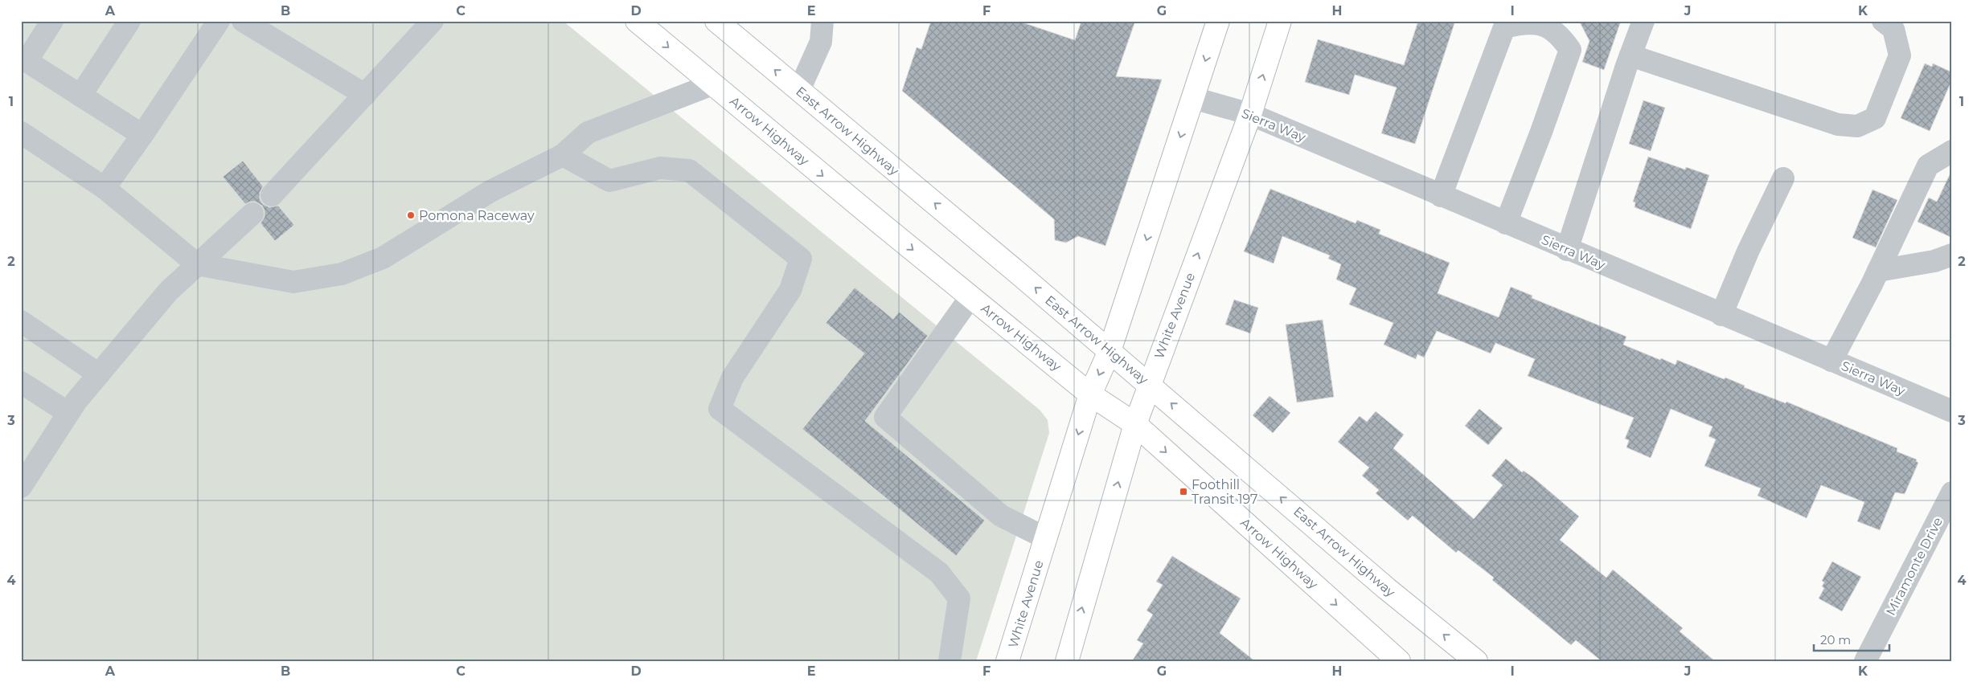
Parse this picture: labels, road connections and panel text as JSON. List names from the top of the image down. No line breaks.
{"streets":{"main road":["Arrow Highway","East Arrow Highway","White Avenue"],"street":["Sierra Way","Miramonte Drive"]},"crossings":[["Sierra Way","White Avenue"],["Arrow Highway","White Avenue"],["East Arrow Highway","White Avenue"]],"one_way":["Arrow Highway","East Arrow Highway"],"places":{"other":["Pomona Raceway"],"transit":["Foothill Transit 197"]},"scale_bar":"20 m","grid":{"columns":["A","B","C","D","E","F","G","H","I","J","K"],"rows":["1","2","3","4"]}}
